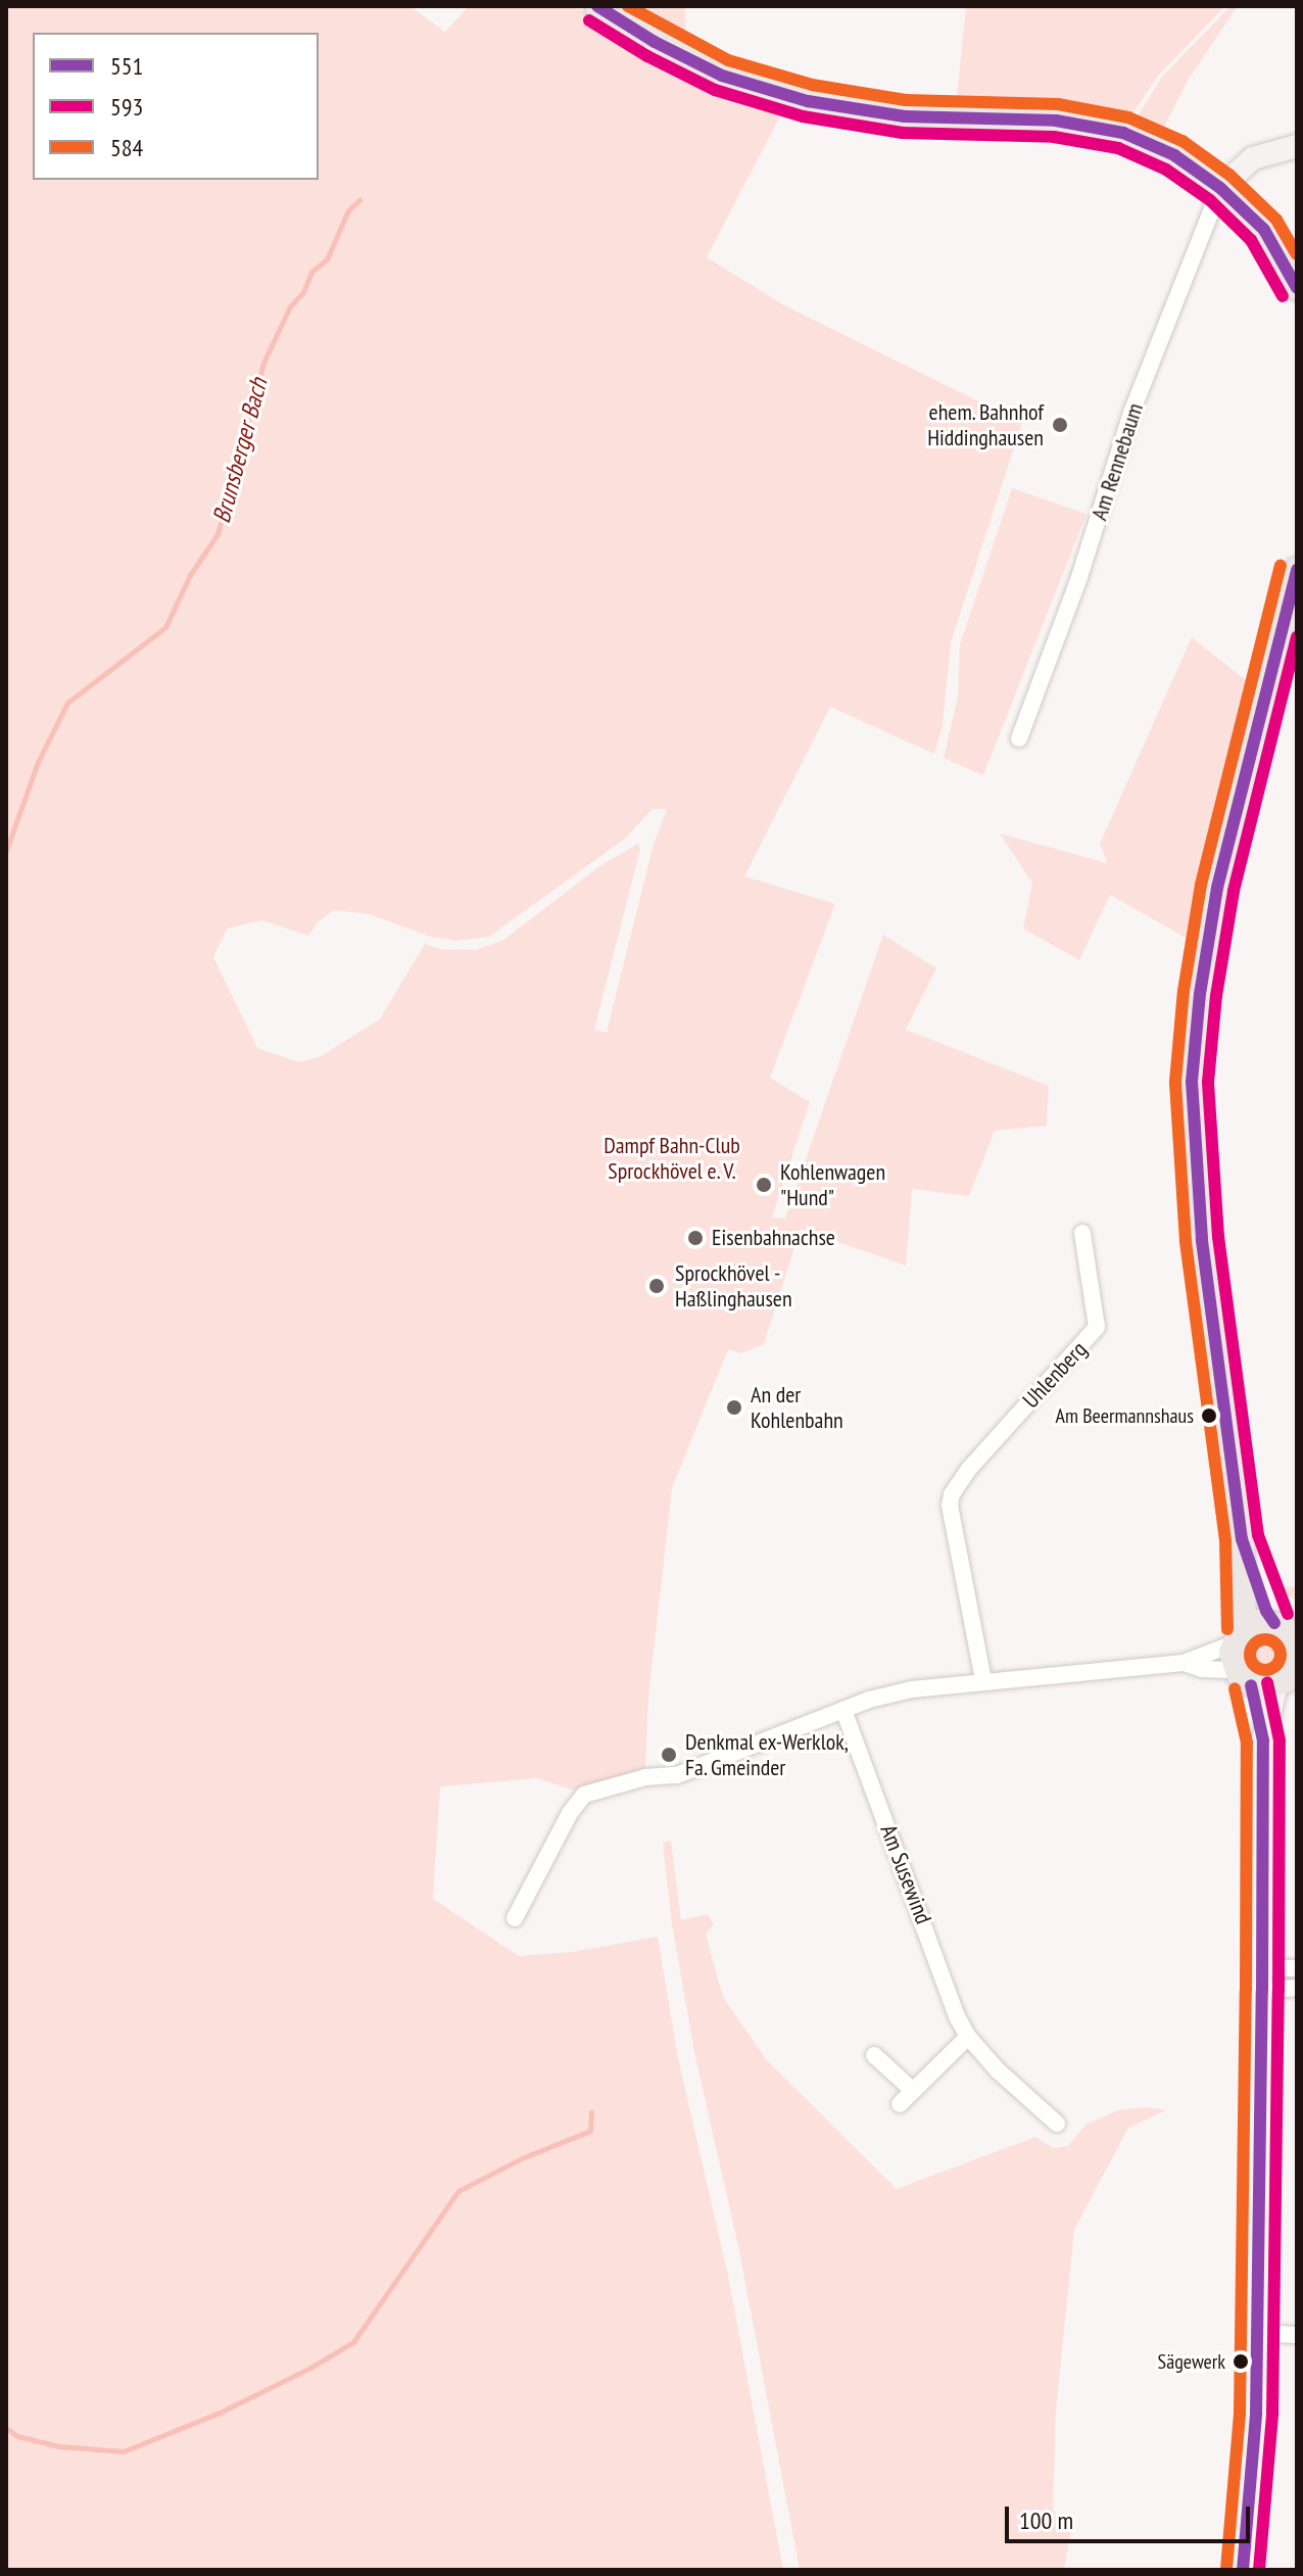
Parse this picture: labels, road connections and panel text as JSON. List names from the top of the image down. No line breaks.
{"streets":{"street":["Am Rennebaum","Uhlenberg","Am Susewind"]},"water":["Brunsberger Bach"],"parks":["Dampf Bahn-Club Sprockhövel e. V."],"places":["ehem. Bahnhof Hiddinghausen","Kohlenwagen \"Hund\"","Eisenbahnachse","Sprockhövel - Haßlinghausen","An der Kohlenbahn","Am Beermannshaus","Denkmal ex-Werklok, Fa. Gmeinder","Sägewerk"],"lines":["transit line 551","transit line 584","transit line 593"],"legend":["551","593","584"],"scale_bar":"100 m"}
